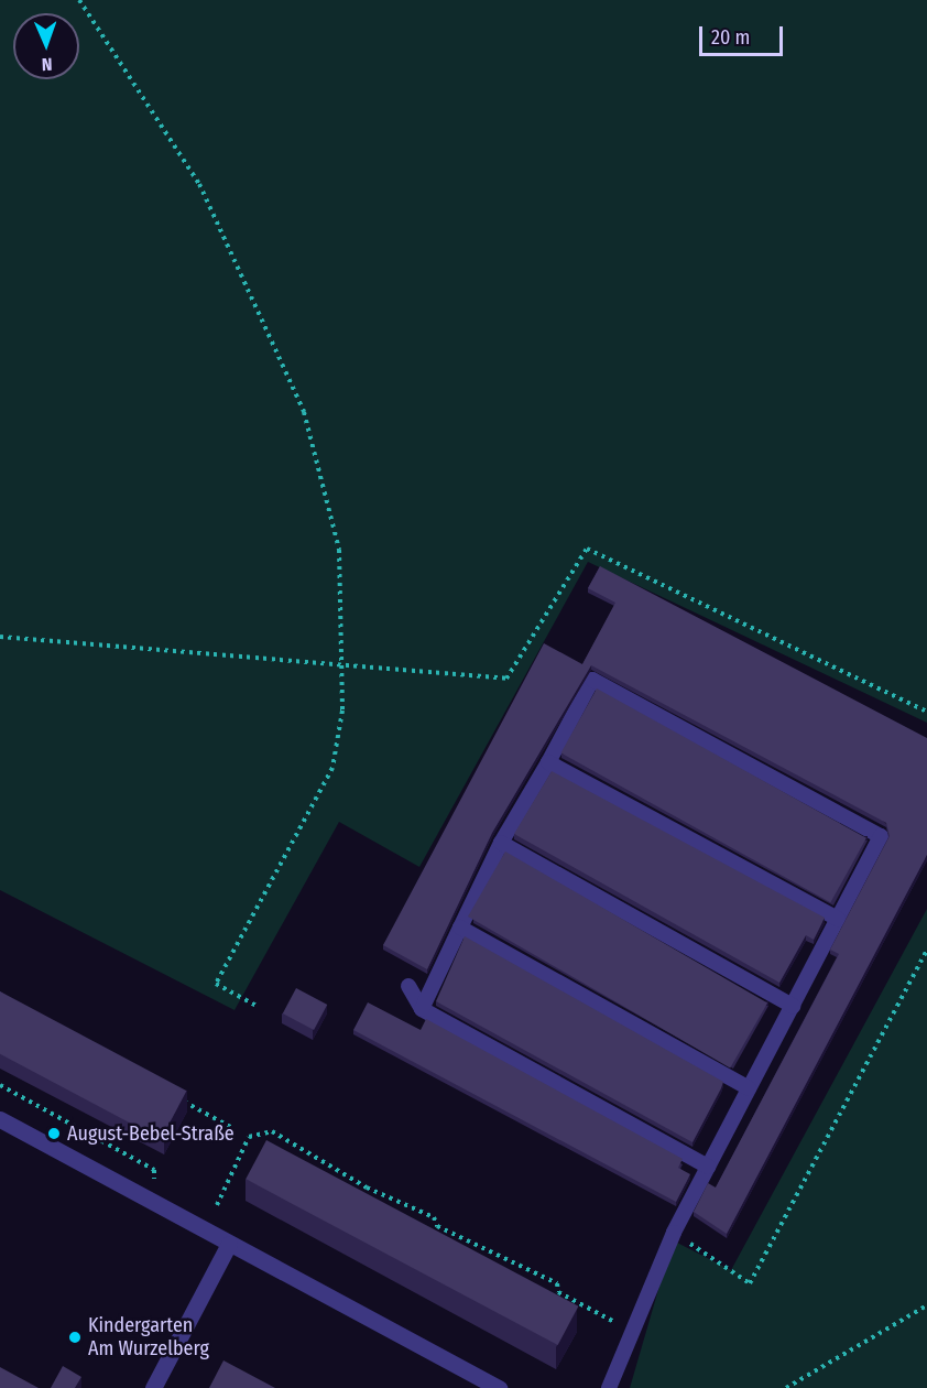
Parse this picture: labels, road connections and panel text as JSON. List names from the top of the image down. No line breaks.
{"places":["August-Bebel-Straße","Kindergarten Am Wurzelberg"],"scale_bar":"20 m","north":"bottom"}
